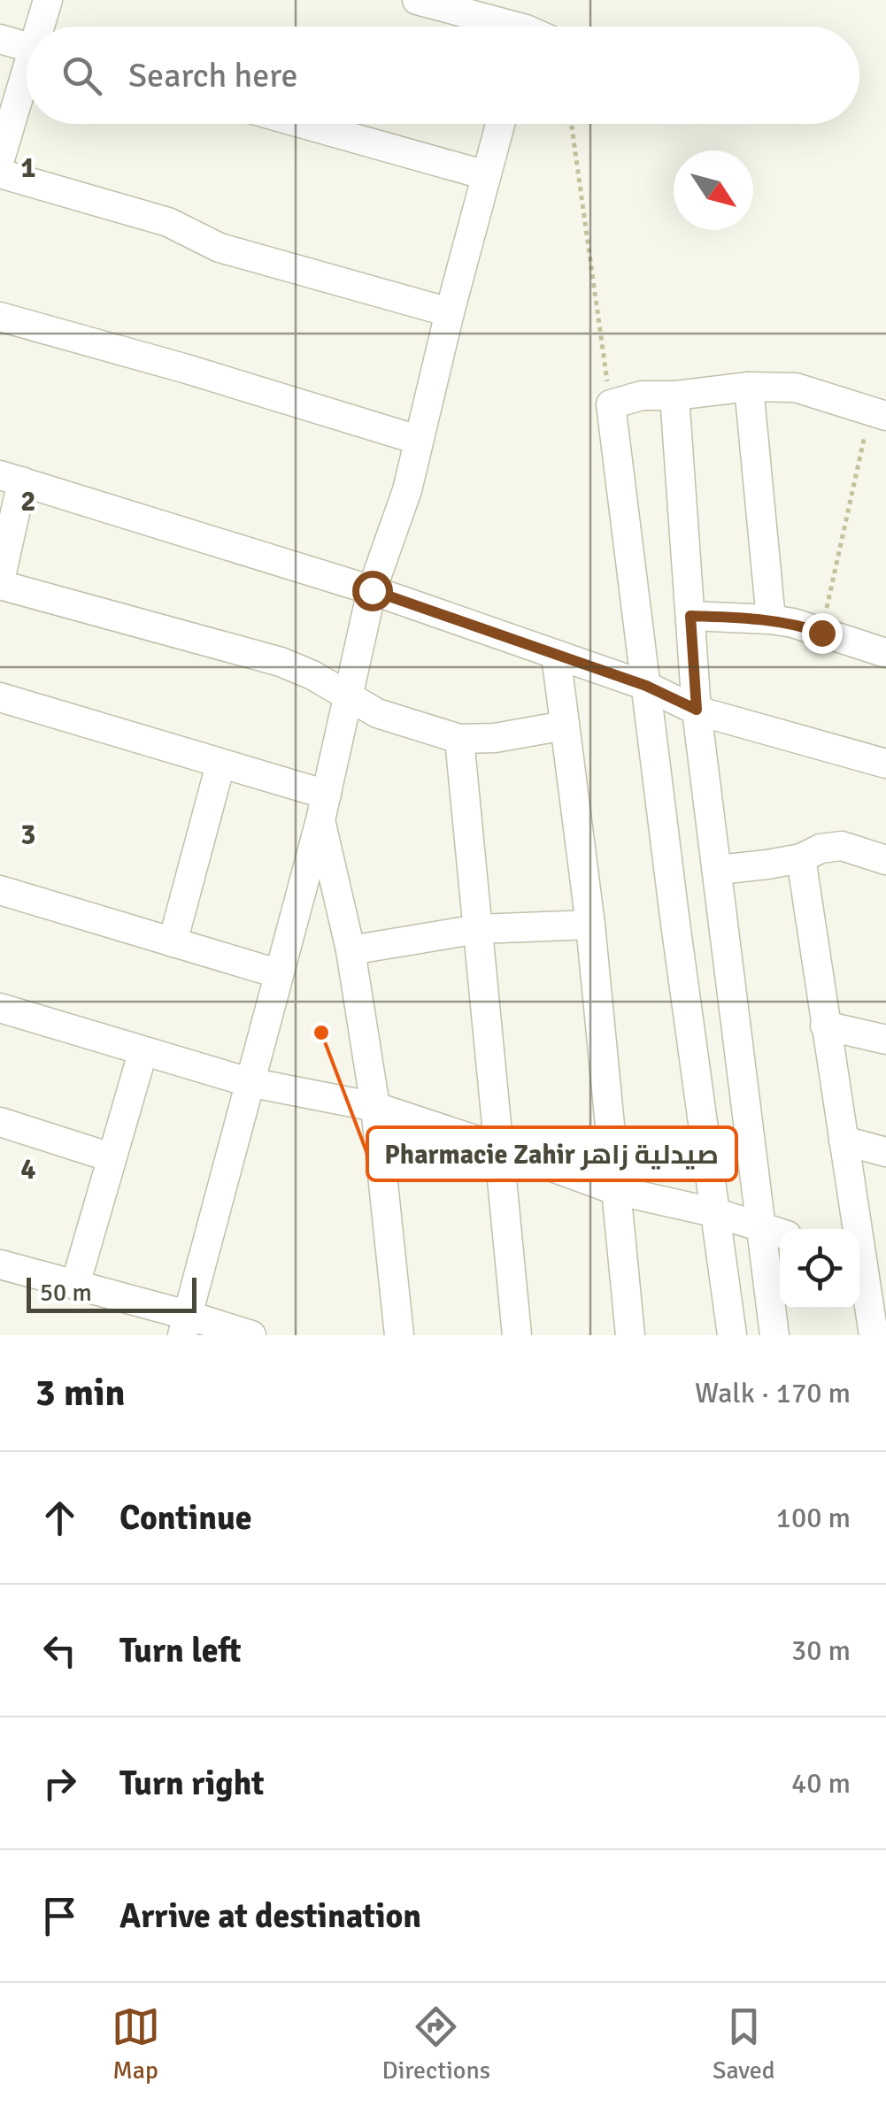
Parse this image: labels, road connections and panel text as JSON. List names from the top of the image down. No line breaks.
{"places":["Pharmacie Zahir صيدلية زاهر"],"scale_bar":"50 m","north":"bottom right","page":{"search":"Search here","scale":"50 m","heading":["3 min","Walk · 170 m"],"list":[["Continue","100 m"],["Turn left","30 m"],["Turn right","40 m"],"Arrive at destination"],"nav":["Map","Directions","Saved"]},"grid":{"rows":["1","2","3","4"]}}
